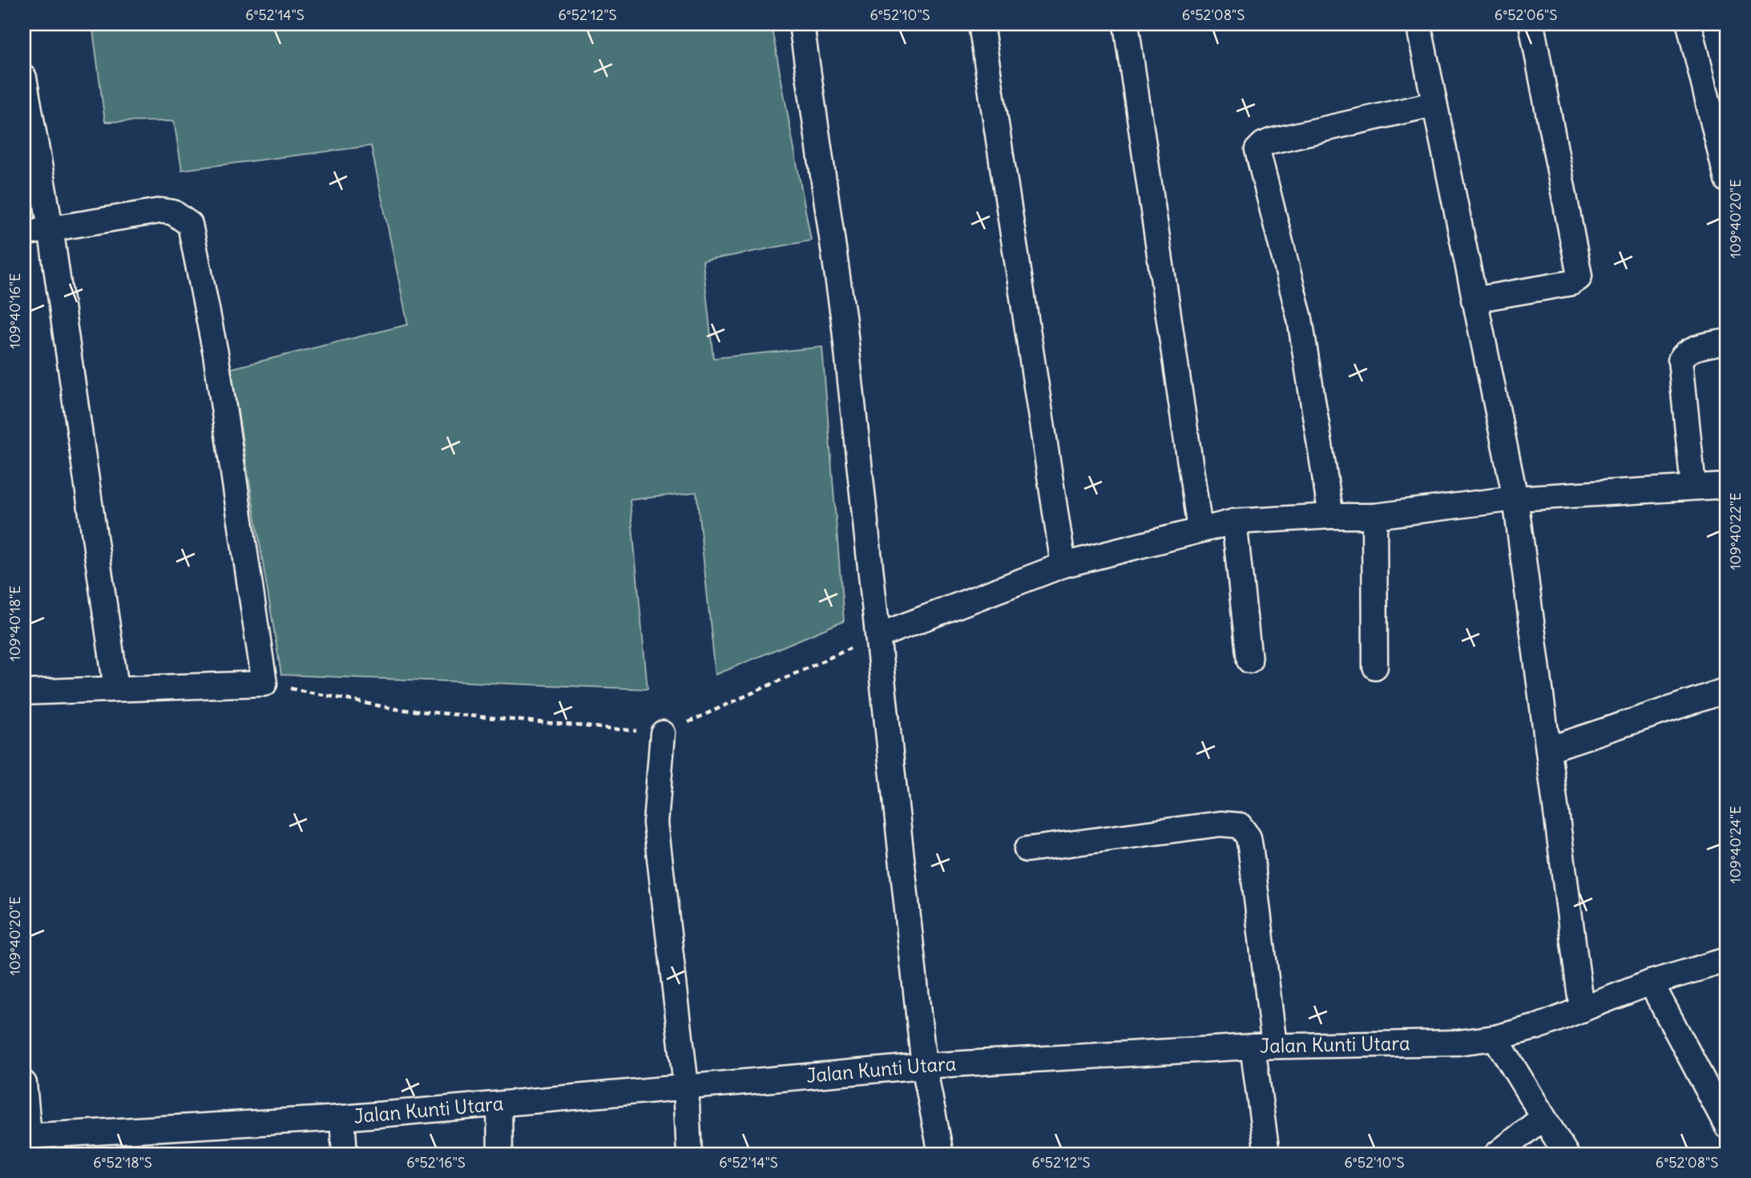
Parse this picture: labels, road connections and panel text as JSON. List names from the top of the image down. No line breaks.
{"streets":{"street":["Jalan Kunti Utara"]},"coordinates":["6°52'14\"S","6°52'12\"S","6°52'10\"S","6°52'08\"S","6°52'06\"S","109°40'20\"E","109°40'16\"E","109°40'22\"E","109°40'18\"E","109°40'24\"E","6°52'18\"S","6°52'16\"S"]}
